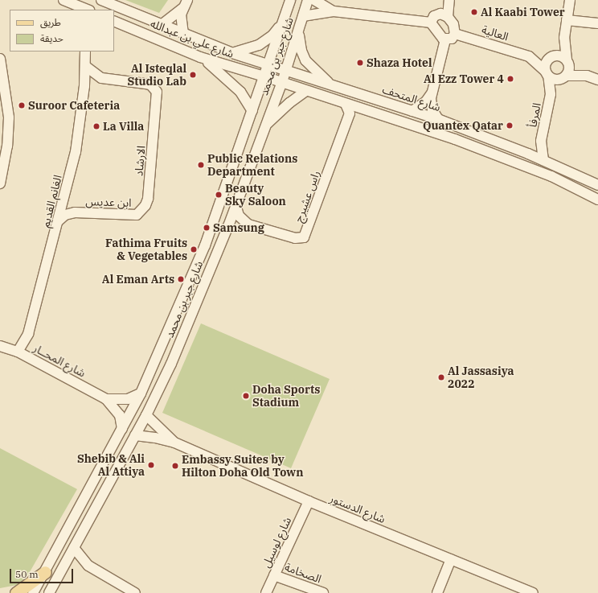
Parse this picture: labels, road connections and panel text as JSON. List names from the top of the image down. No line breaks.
{"streets":{"street":["العالية","شارع علي بن عبدالله","شارع جبر بن محمد","شارع المتحف","المرفأ","الارشاد","راس عشيرج","الغانم القديم","ابن عديس","شارع المحــار","شارع الدستور","شارع لوسيل","الصخامة"]},"crossings":[["العالية","المرفأ"],["شارع علي بن عبدالله","شارع جبر بن محمد"],["شارع علي بن عبدالله","شارع المتحف"],["شارع جبر بن محمد","شارع المتحف"],["شارع جبر بن محمد","راس عشيرج"],["شارع جبر بن محمد","شارع المحــار"],["شارع جبر بن محمد","شارع الدستور"],["شارع المتحف","المرفأ"],["الارشاد","ابن عديس"],["الغانم القديم","ابن عديس"],["الغانم القديم","شارع المحــار"],["شارع الدستور","شارع لوسيل"],["شارع لوسيل","الصخامة"]],"places":["Al Kaabi Tower","Shaza Hotel","Al Isteqlal Studio Lab","Al Ezz Tower 4","Suroor Cafeteria","Quantex Qatar","La Villa","Public Relations Department","Beauty Sky Saloon","Samsung","Fathima Fruits & Vegetables","Al Eman Arts","Al Jassasiya 2022","Doha Sports Stadium","Shebib & Ali Al Attiya","Embassy Suites by Hilton Doha Old Town"],"legend":["طريق","حديقة"],"scale_bar":"50 m"}
